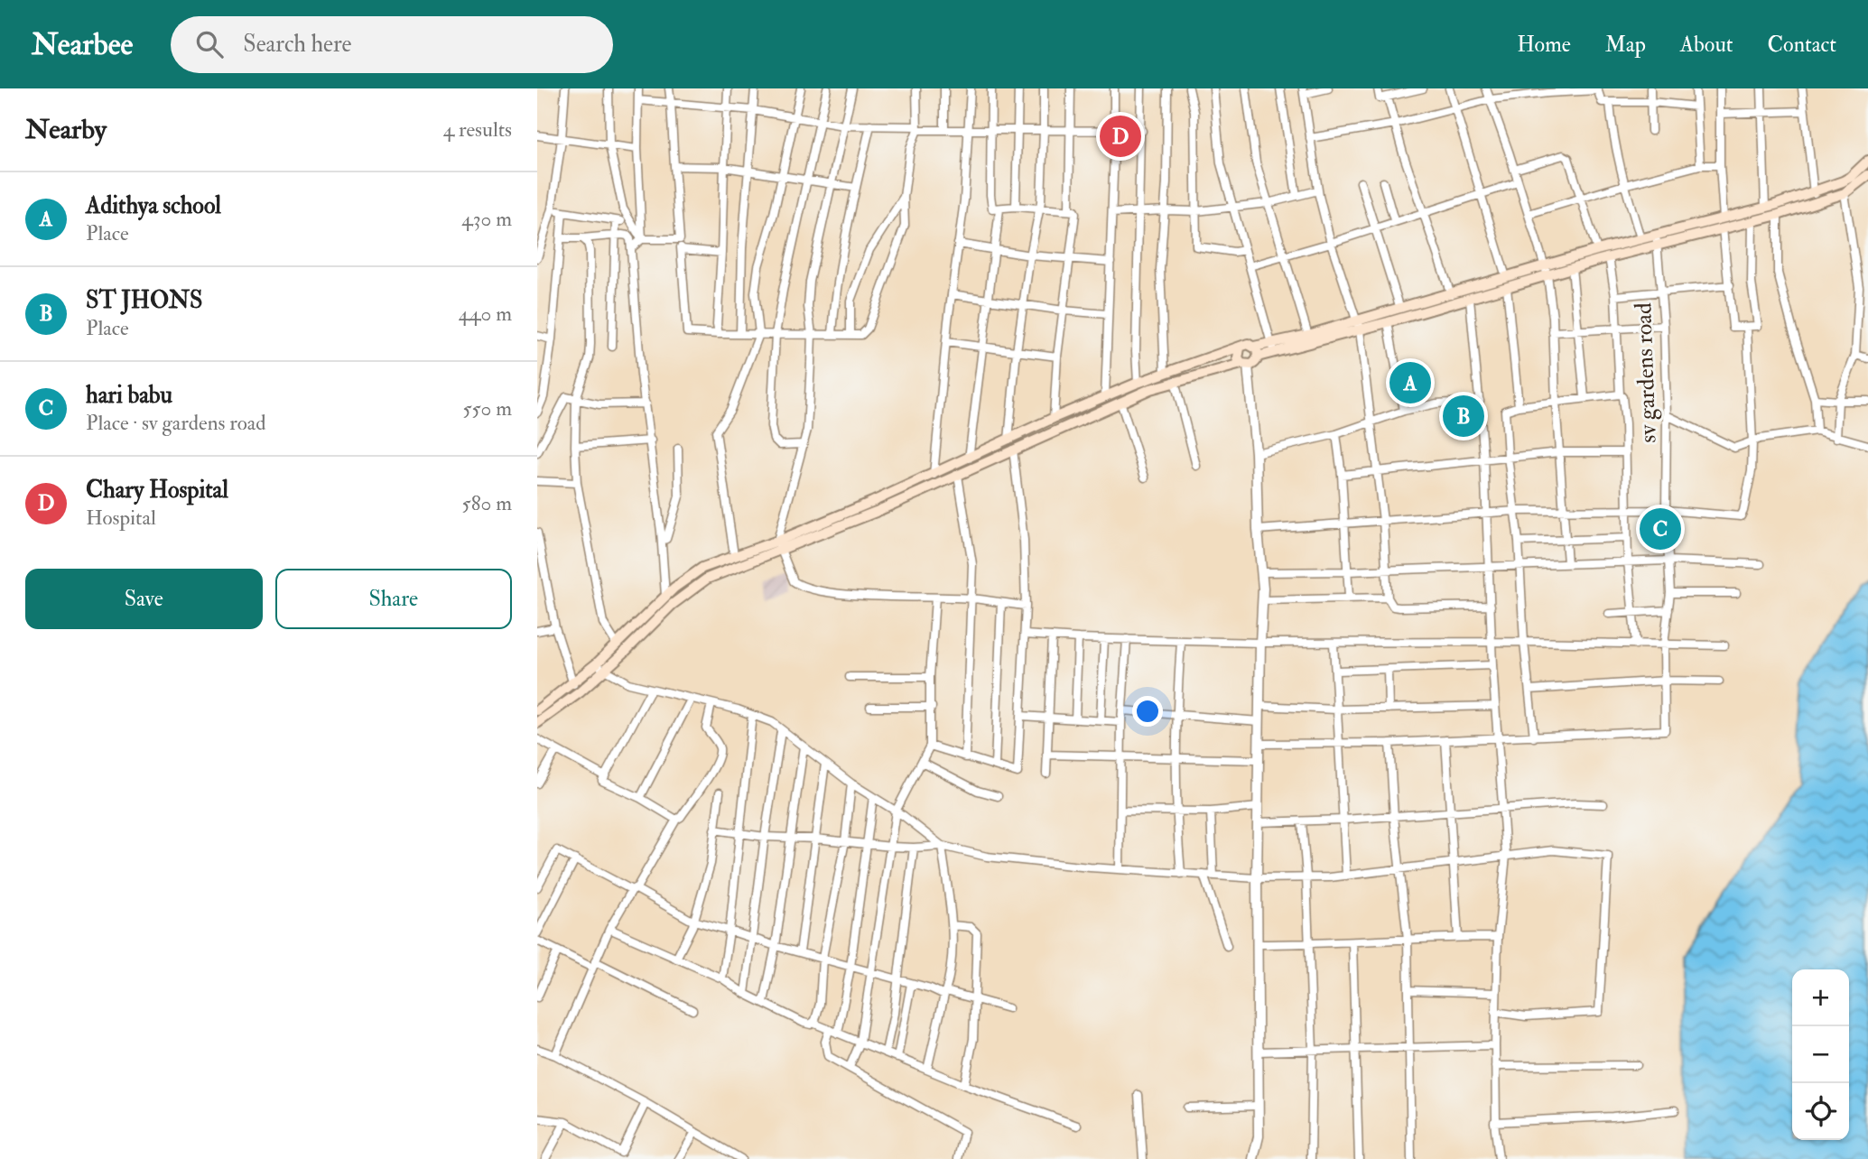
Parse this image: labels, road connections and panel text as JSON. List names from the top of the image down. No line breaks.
{"streets":{"street":["sv gardens road"]},"page":{"header":"Nearbee","search":"Search here","nav":["Home","Map","About","Contact"],"heading":["Nearby","4 results"],"pins":["D","A","B","C"],"list":[{"mark":"A","name":"Adithya school","note":"Place","value":"430 m"},{"mark":"B","name":"ST JHONS","note":"Place","value":"440 m"},{"mark":"C","name":"hari babu","note":"Place · sv gardens road","value":"550 m"},{"mark":"D","name":"Chary Hospital","note":"Hospital","value":"580 m"}],"buttons":["Save","Share"],"map_buttons":["+","−"]}}
